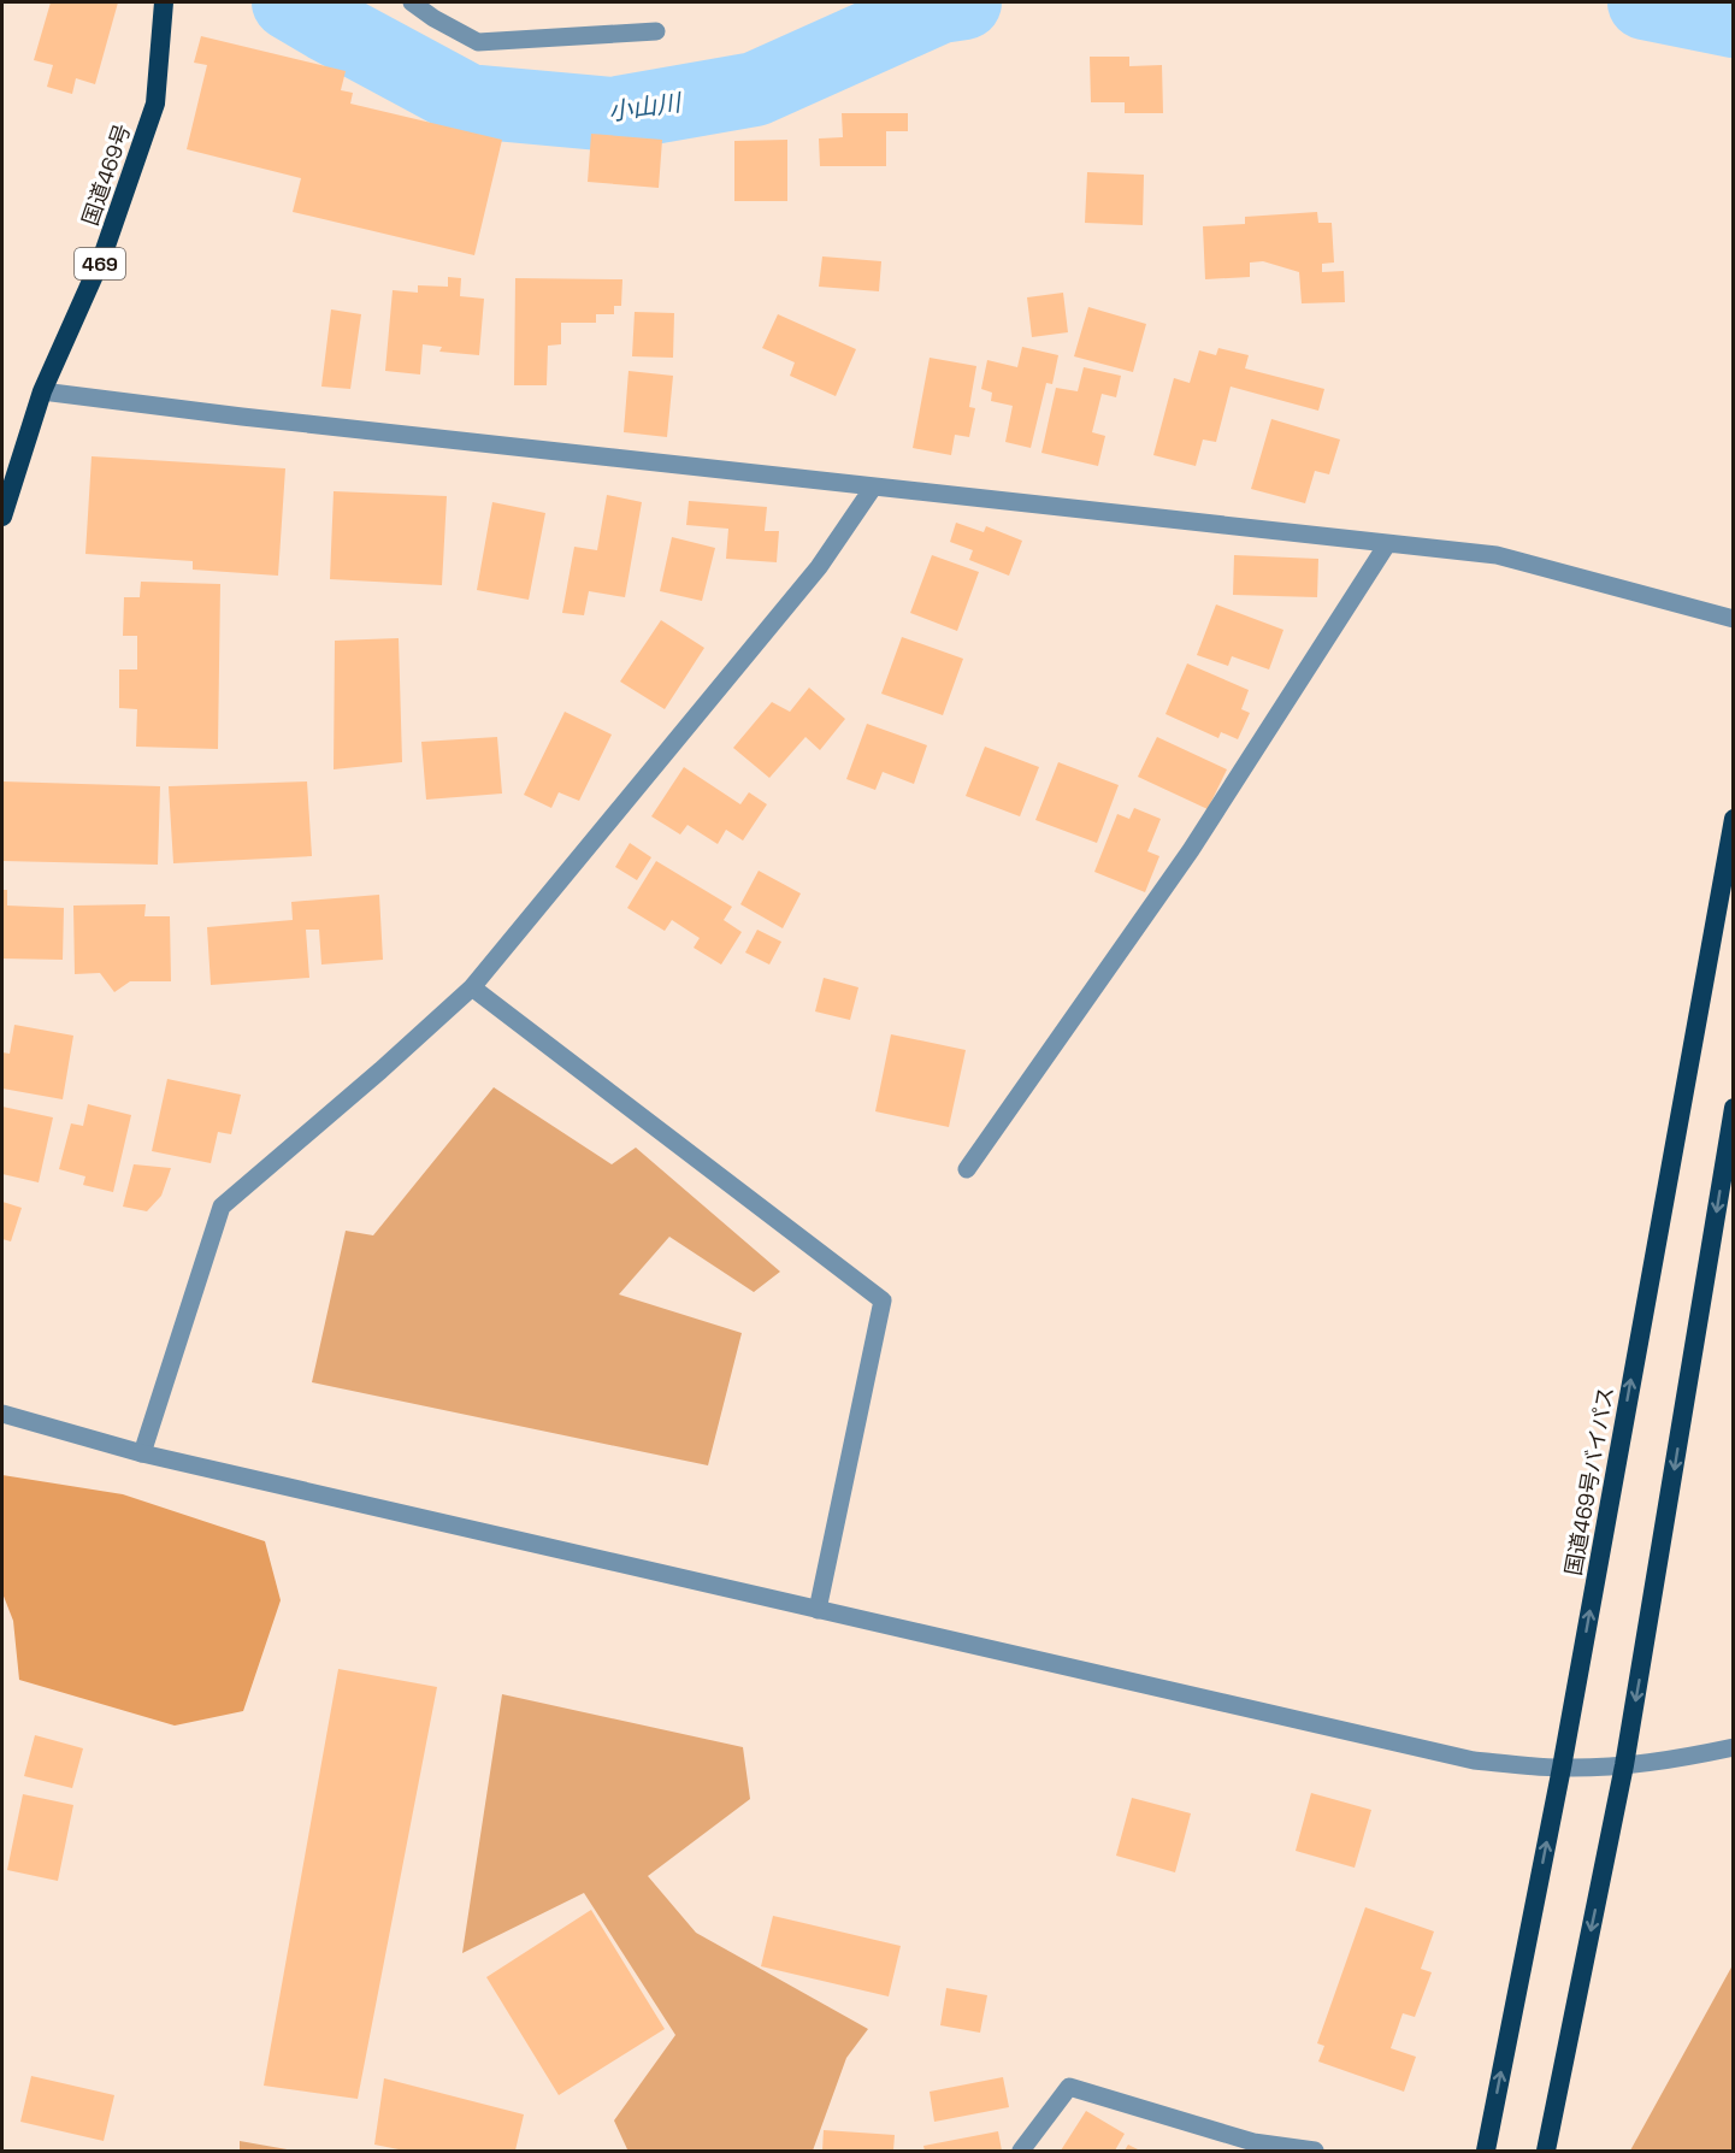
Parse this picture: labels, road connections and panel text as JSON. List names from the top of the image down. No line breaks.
{"streets":{"highway":["国道469号","469","国道469号バイパス"]},"water":["小山川"]}
